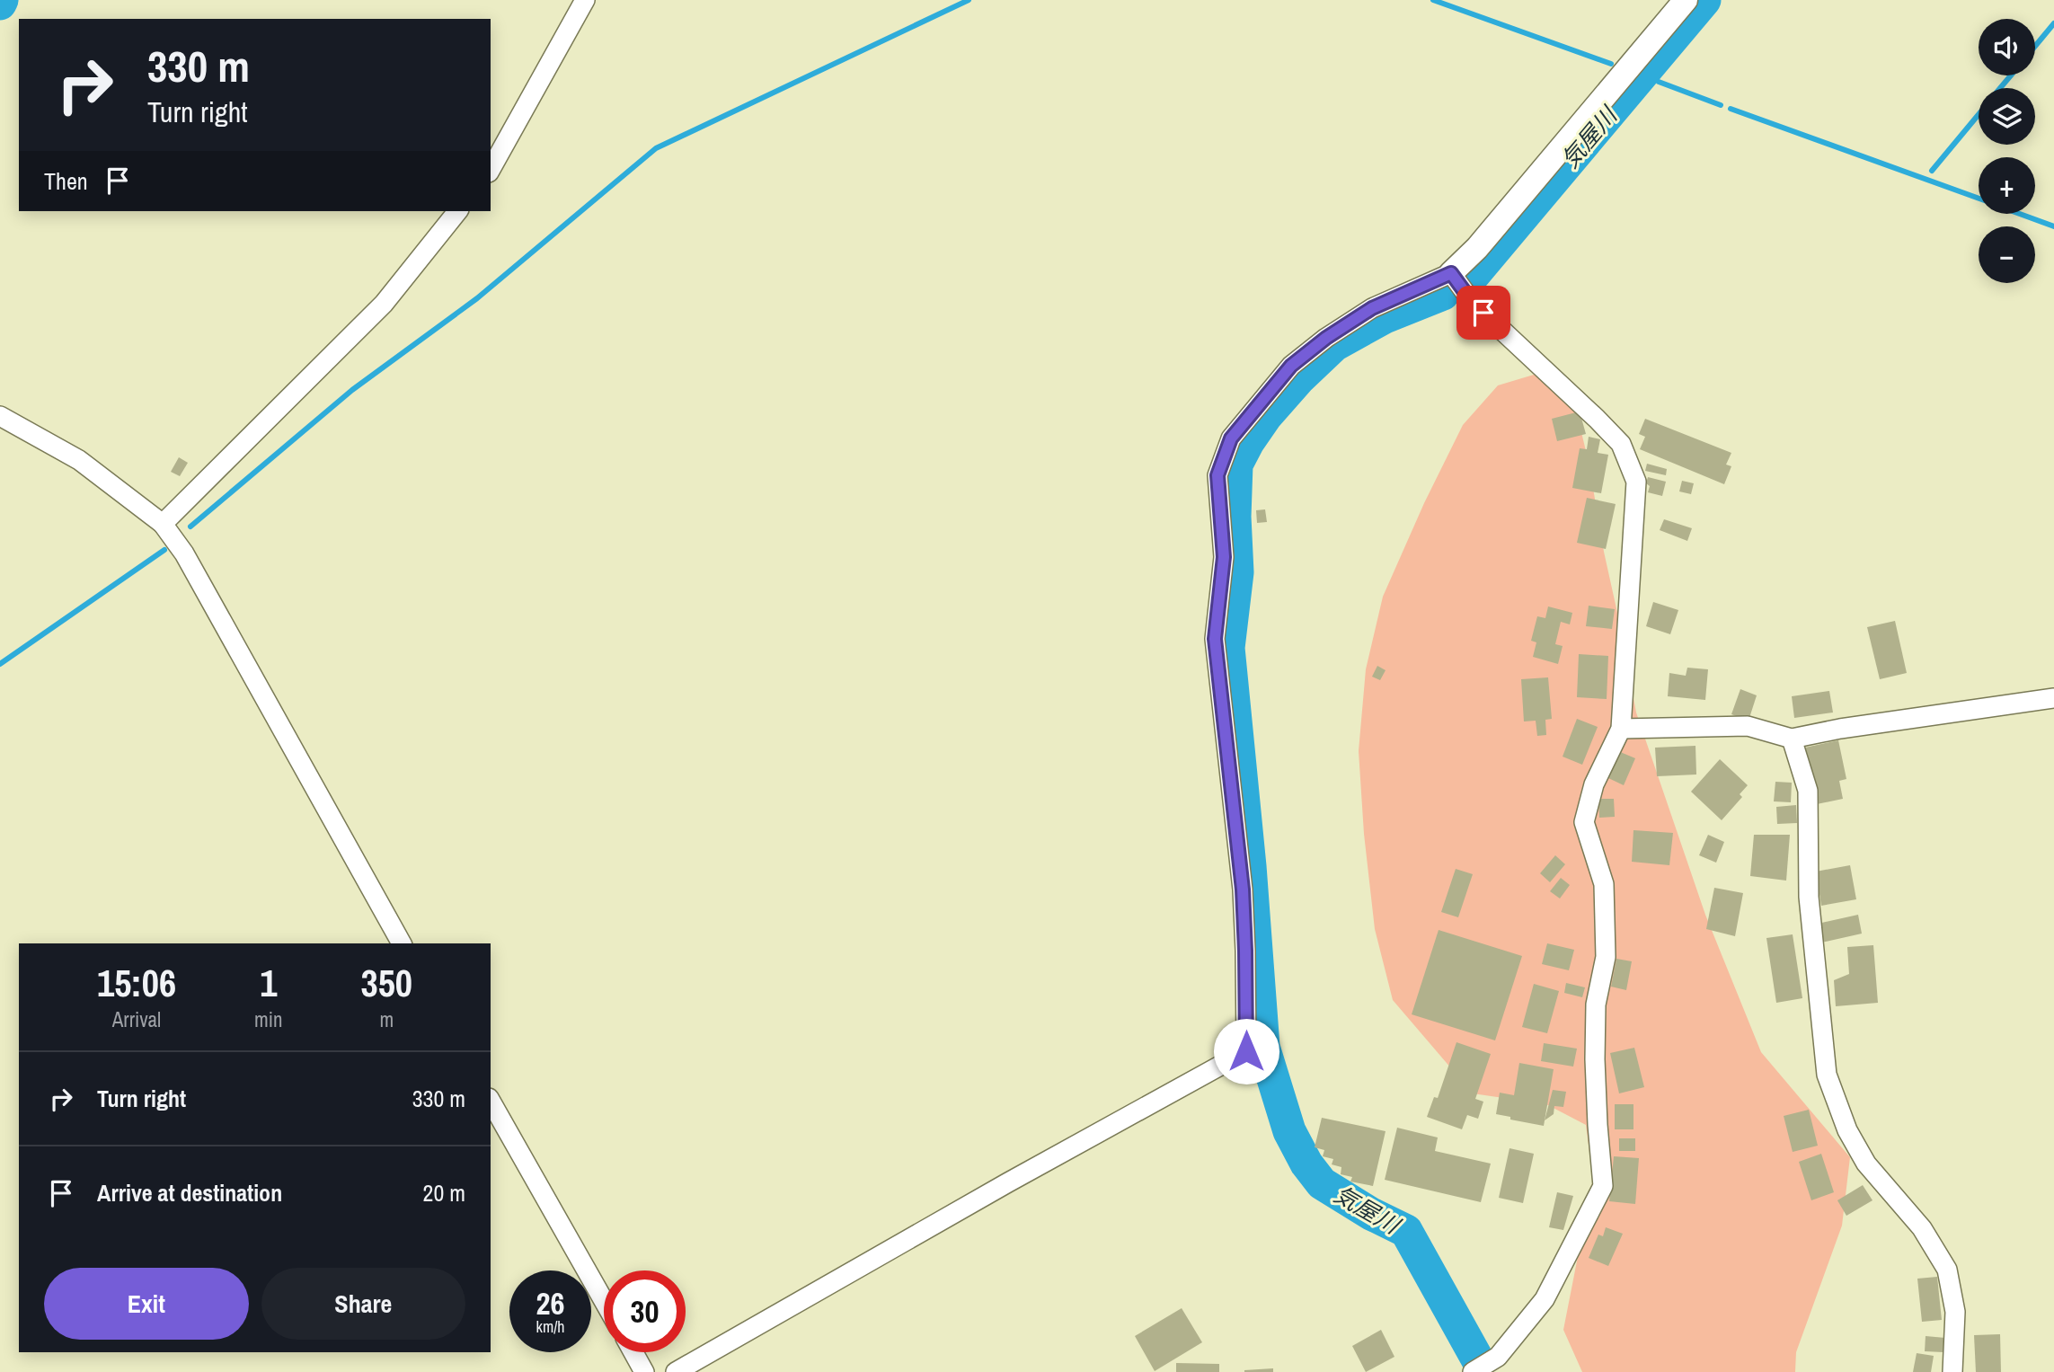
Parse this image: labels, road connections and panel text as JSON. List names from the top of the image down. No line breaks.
{"water":["気屋川"],"page":{"map_buttons":["+","−"],"turn":["330 m","Turn right"],"then":"Then","eta":["15:06","Arrival","1","min","350","m"],"list":[{"name":"Turn right","value":"330 m"},{"name":"Arrive at destination","value":"20 m"}],"buttons":["Exit","Share"],"speed":"26 km/h","limit":"30"}}
